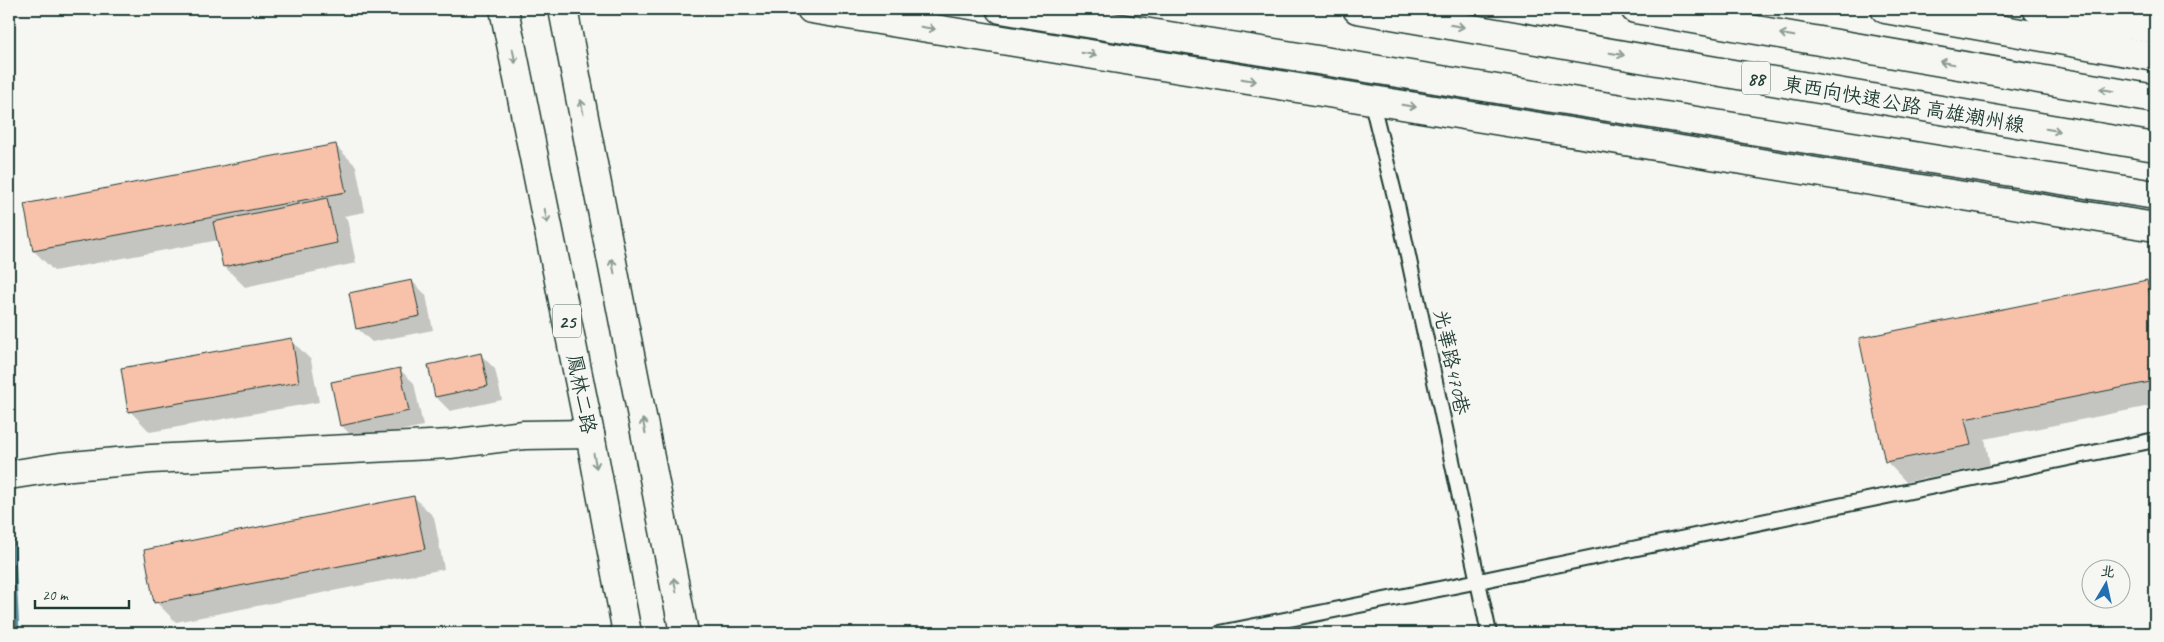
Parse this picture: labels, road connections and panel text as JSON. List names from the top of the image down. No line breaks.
{"streets":{"main road":["88","東西向快速公路 高雄潮州線","25","鳳林二路"],"lane":["光華路470巷"]},"scale_bar":"20 m","north":"top"}
